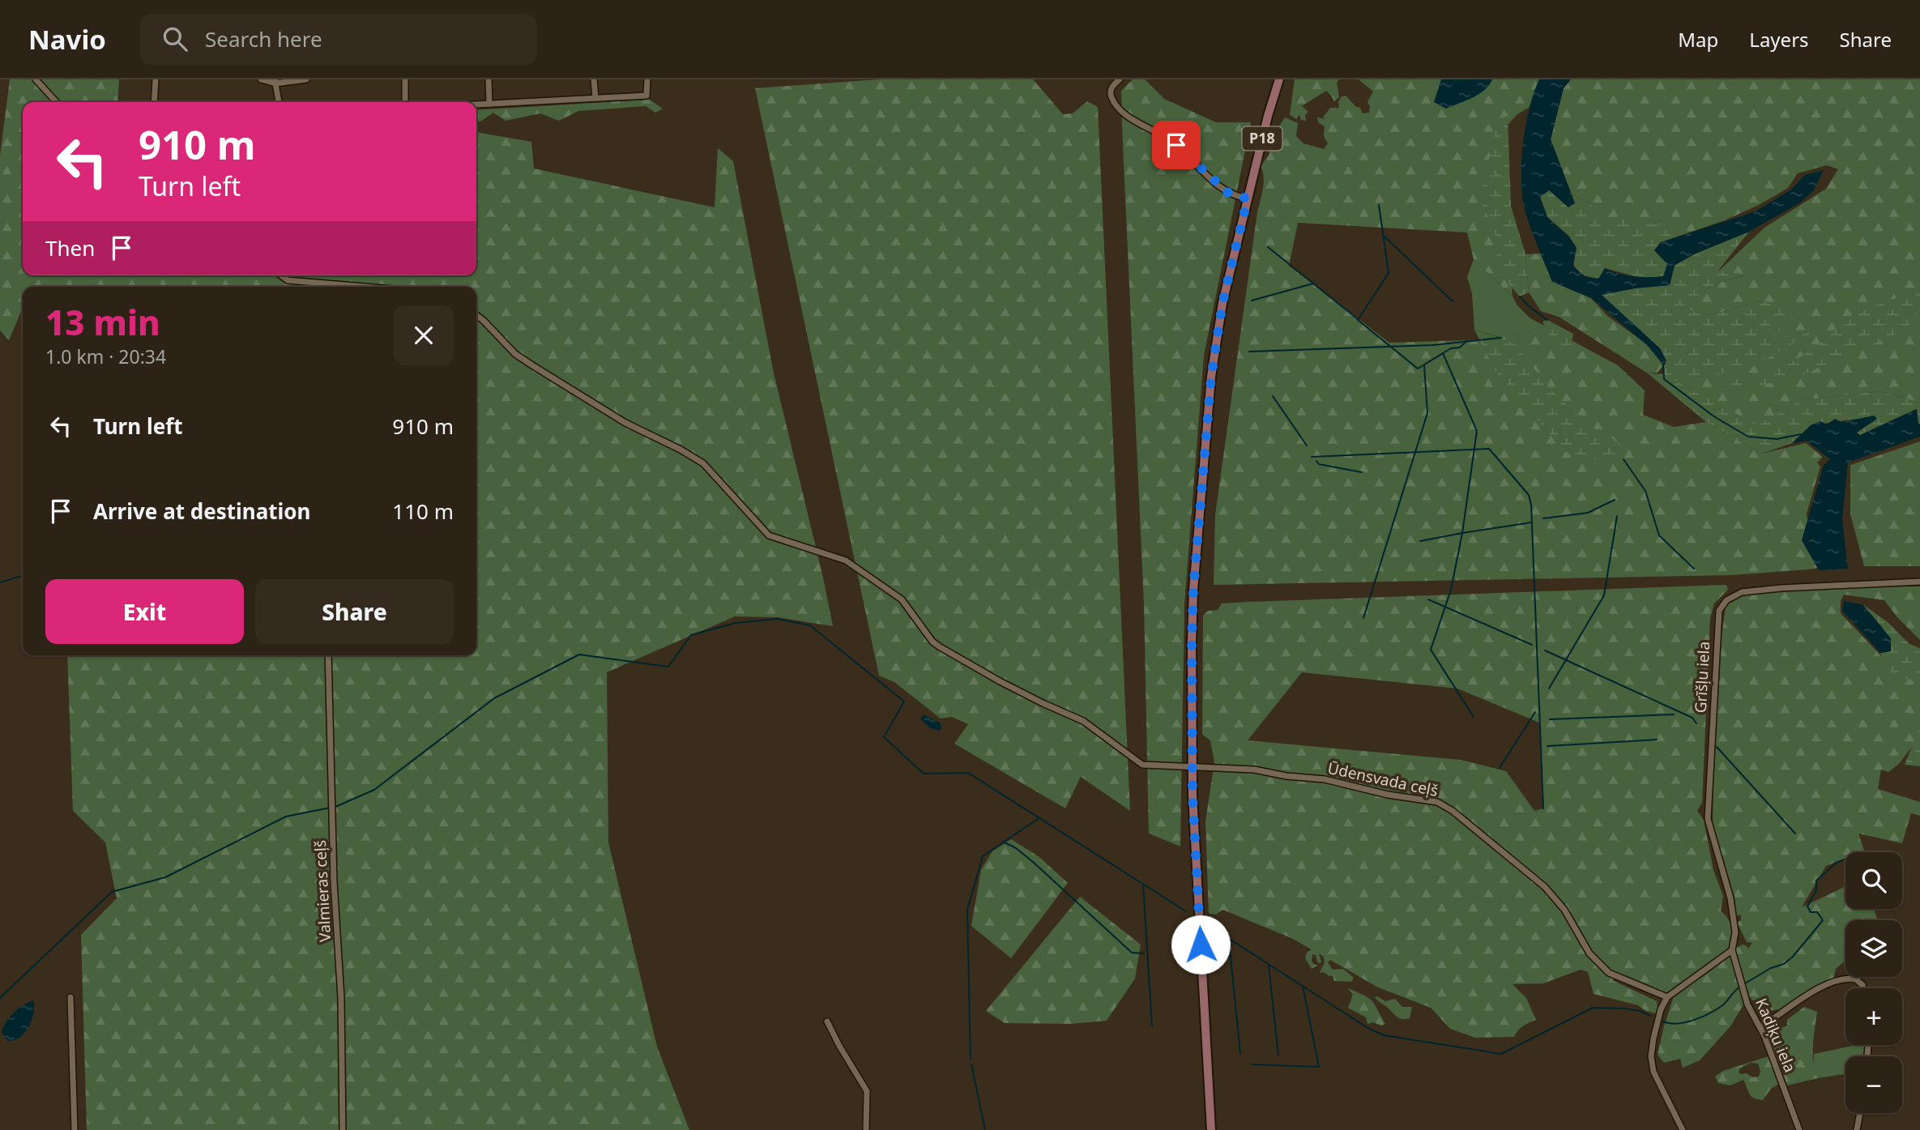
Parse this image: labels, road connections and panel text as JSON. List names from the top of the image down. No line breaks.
{"streets":{"main road":["P18"],"street":["Grīšļu iela","Ūdensvada ceļš","Valmieras ceļš","Kadiķu iela"]},"crossings":[["P18","Ūdensvada ceļš"],["Grīšļu iela","Kadiķu iela"]],"page":{"header":"Navio","search":"Search here","nav":["Map","Layers","Share"],"turn":["910 m","Turn left"],"then":"Then","heading":["13 min","1.0 km · 20:34"],"list":[{"name":"Turn left","value":"910 m"},{"name":"Arrive at destination","value":"110 m"}],"buttons":["Exit","Share"],"map_buttons":["+","−"]}}
